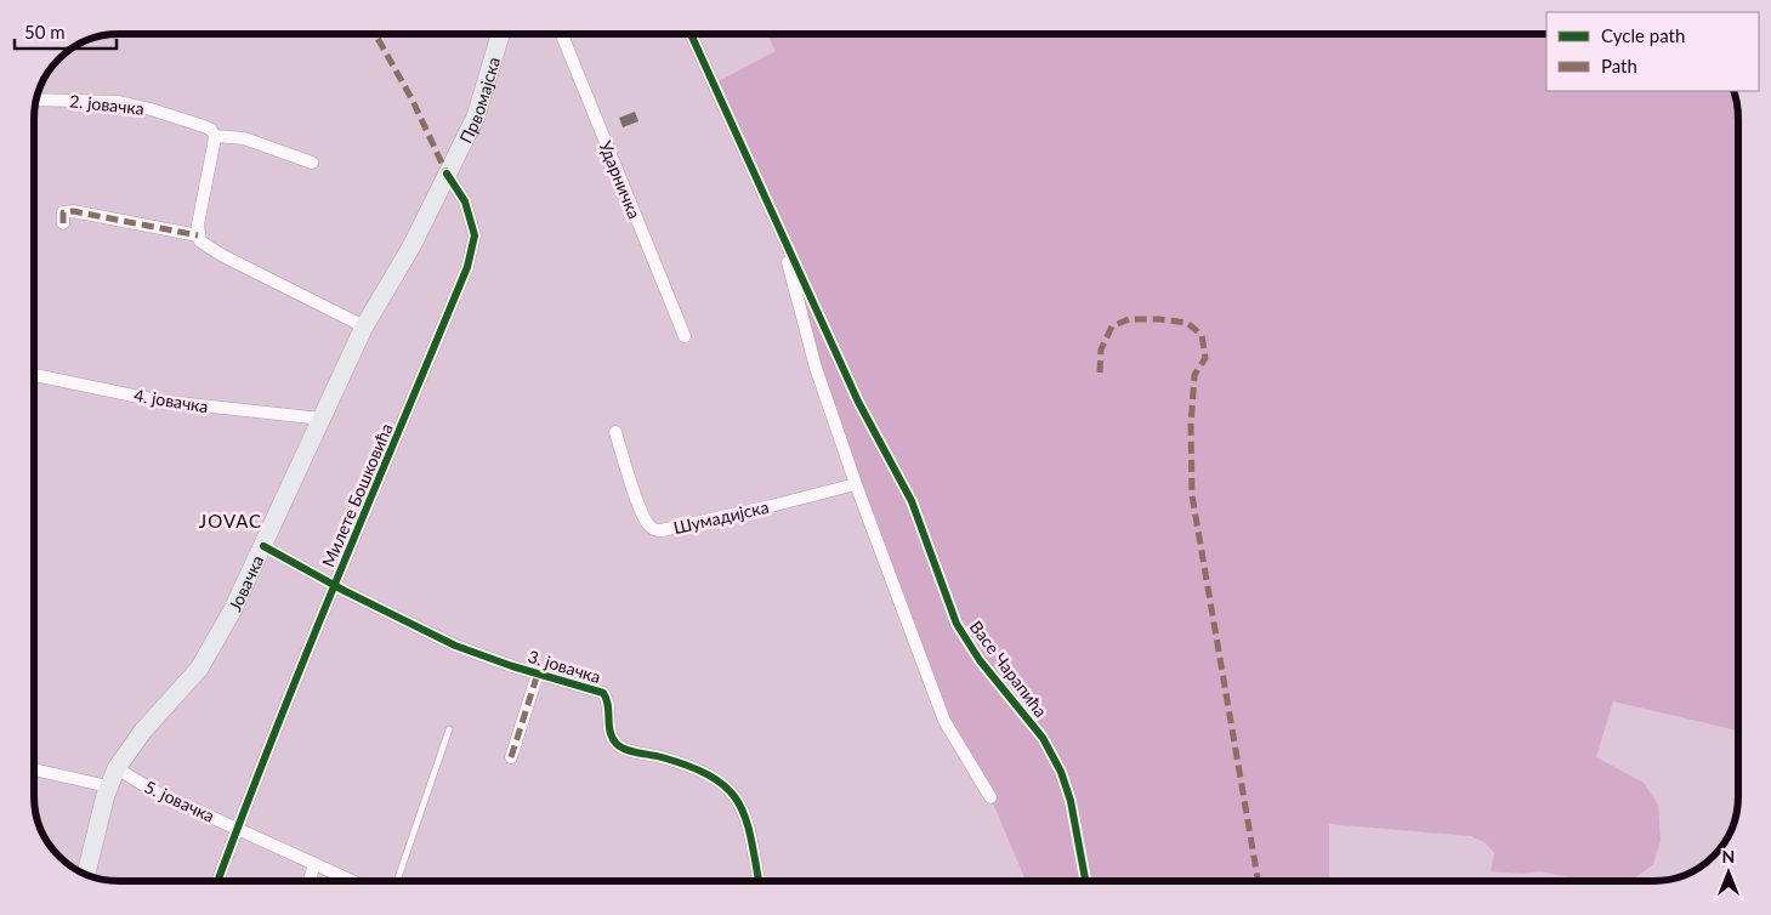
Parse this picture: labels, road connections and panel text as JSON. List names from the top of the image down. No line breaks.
{"streets":{"main road":["Првомајска","Јовачка"],"street":["2. јовачка","Ударничка","4. јовачка","Милете Бошковића","Шумадијска","3. јовачка","Васе Чарапића","5. јовачка"]},"crossings":[["Првомајска","Милете Бошковића"],["Првомајска","Јовачка"],["4. јовачка","Јовачка"],["Милете Бошковића","Јовачка"],["Милете Бошковића","3. јовачка"],["Милете Бошковића","5. јовачка"],["Јовачка","3. јовачка"],["Јовачка","5. јовачка"]],"districts":["JOVAC"],"legend":["Cycle path","Path"],"scale_bar":"50 m","north":"top"}
